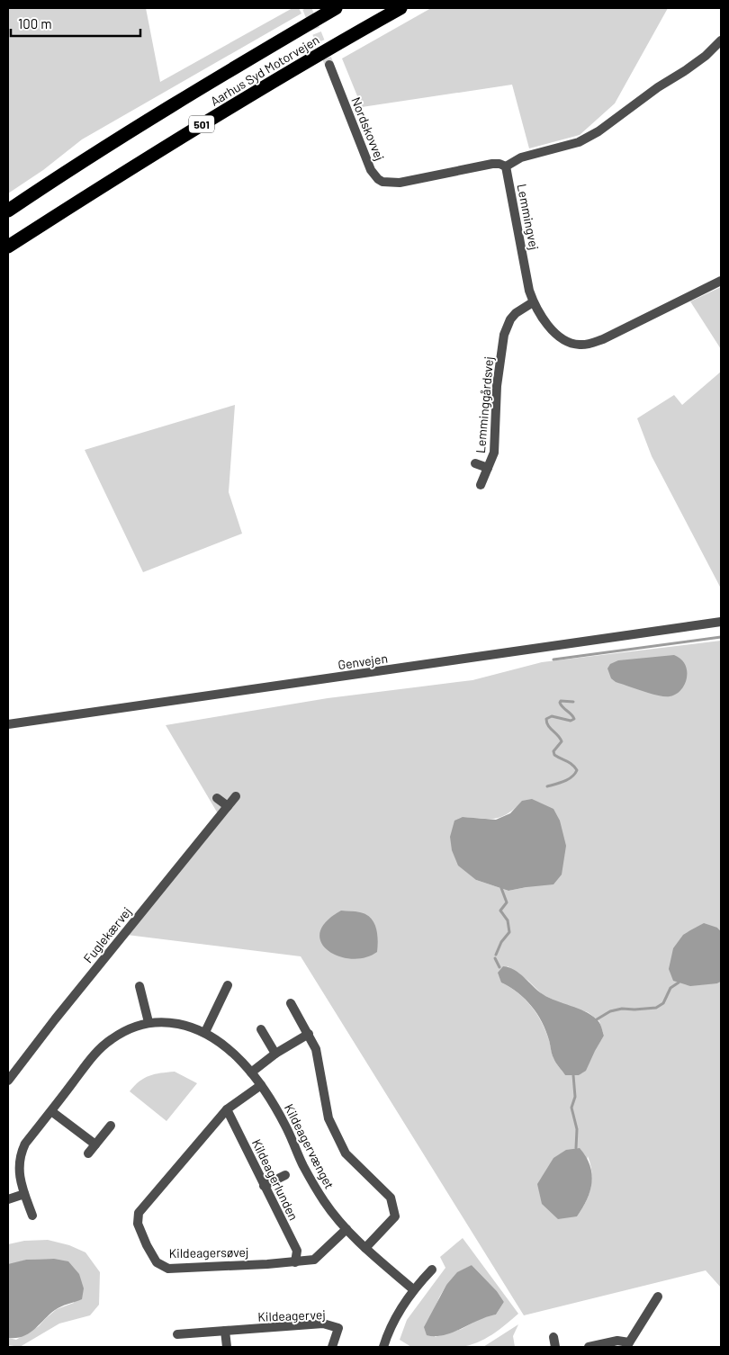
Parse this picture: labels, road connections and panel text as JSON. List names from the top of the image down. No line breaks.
{"streets":{"highway":["Aarhus Syd Motorvejen","501"],"street":["Nordskovvej","Lemmingvej","Lemminggårdsvej","Genvejen","Fuglekærvej","Kildeagervænget","Kildeagerlunden","Kildeagersøvej","Kildeagervej"]},"crossings":[["Nordskovvej","Lemmingvej"],["Lemmingvej","Lemminggårdsvej"],["Kildeagervænget","Kildeagersøvej"],["Kildeagerlunden","Kildeagersøvej"]],"scale_bar":"100 m"}
